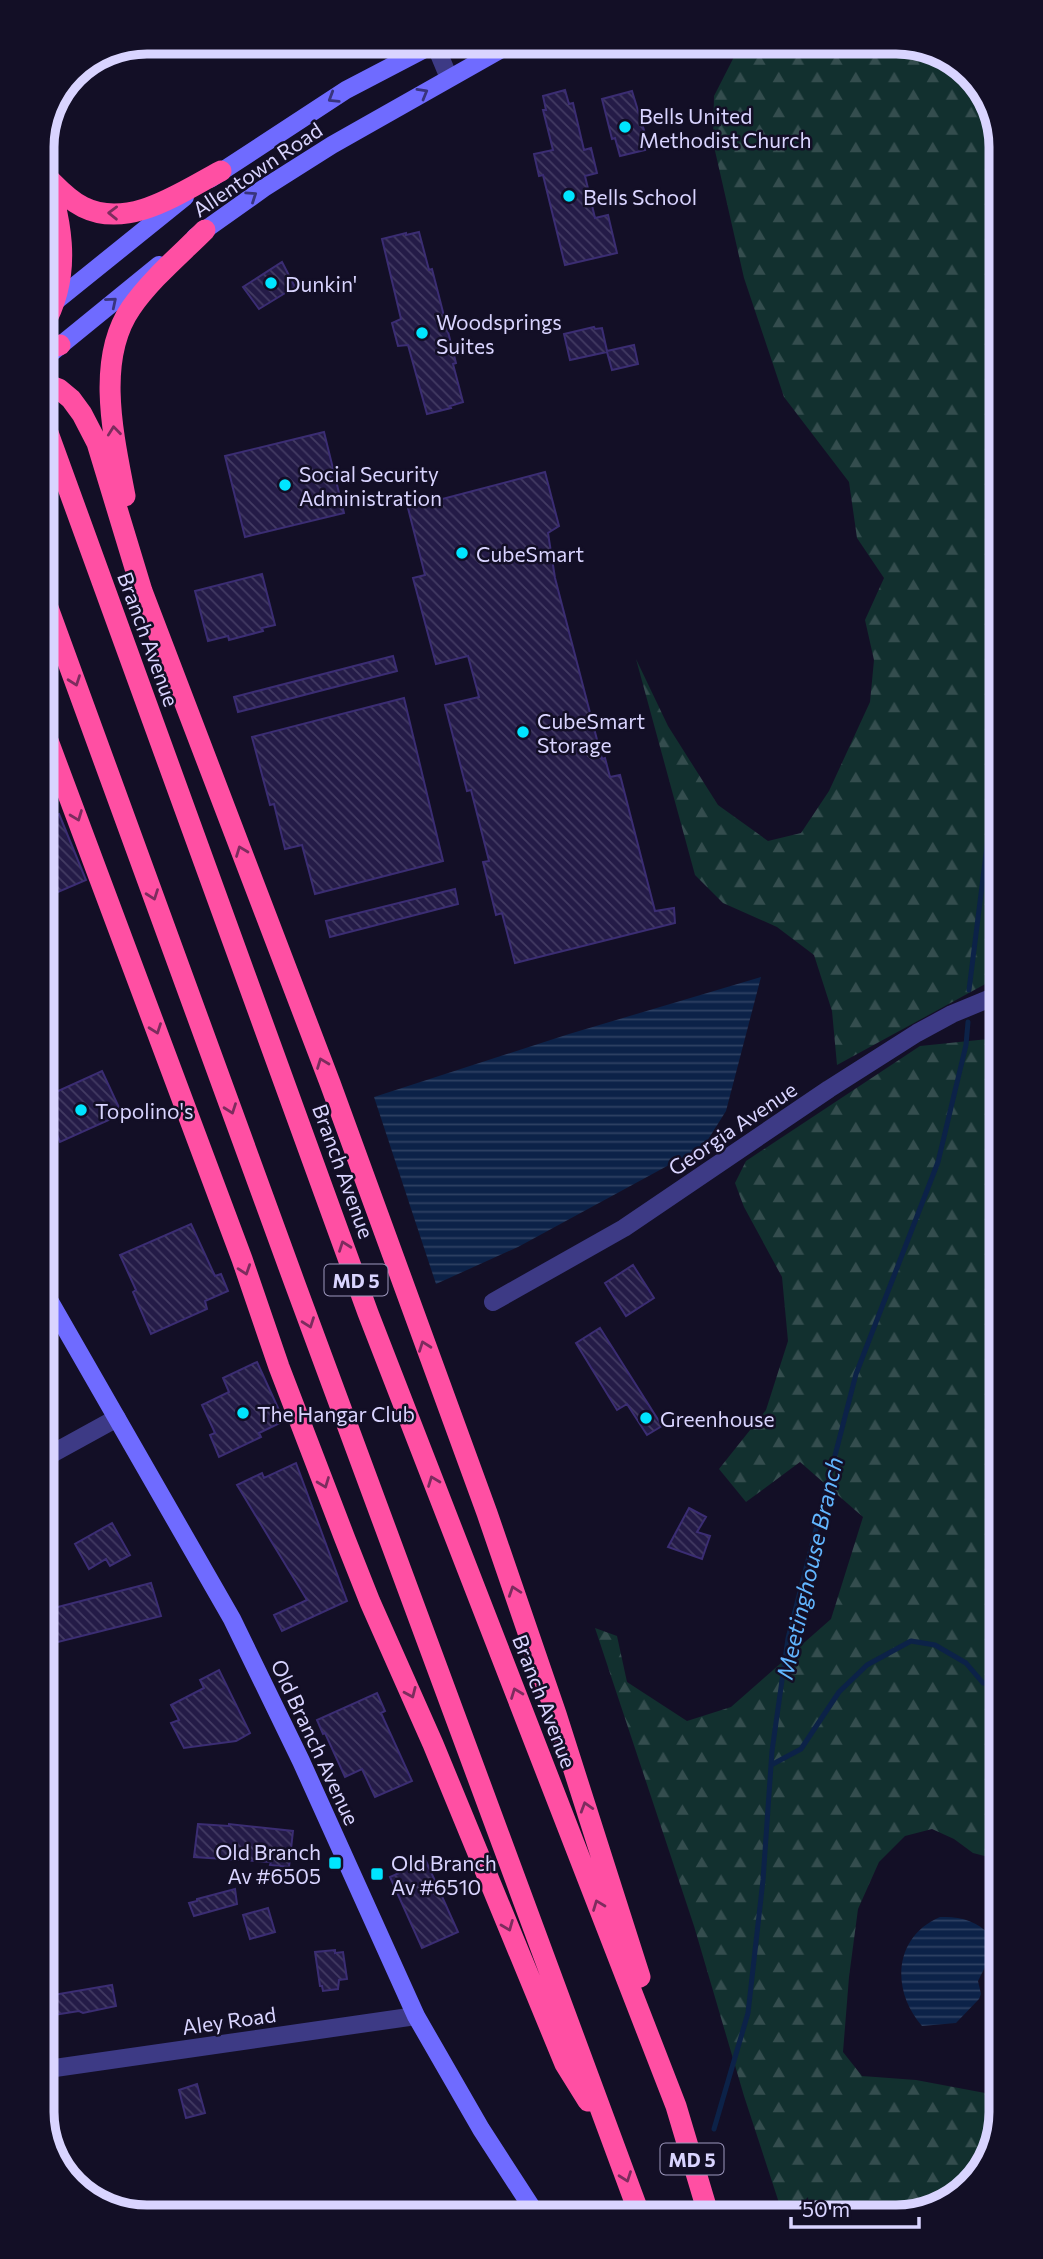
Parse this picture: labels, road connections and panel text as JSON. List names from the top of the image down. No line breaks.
{"streets":{"highway":["Branch Avenue","MD 5"],"main road":["Allentown Road","Old Branch Avenue"],"street":["Georgia Avenue","Aley Road"]},"crossings":[["Old Branch Avenue","Aley Road"]],"water":["Meetinghouse Branch"],"places":{"other":["Bells United Methodist Church","Bells School","Dunkin'","Woodsprings Suites","Social Security Administration","CubeSmart","CubeSmart Storage","Topolino's","The Hangar Club","Greenhouse"],"transit":["Old Branch Av #6505","Old Branch Av #6510"]},"scale_bar":"50 m"}
